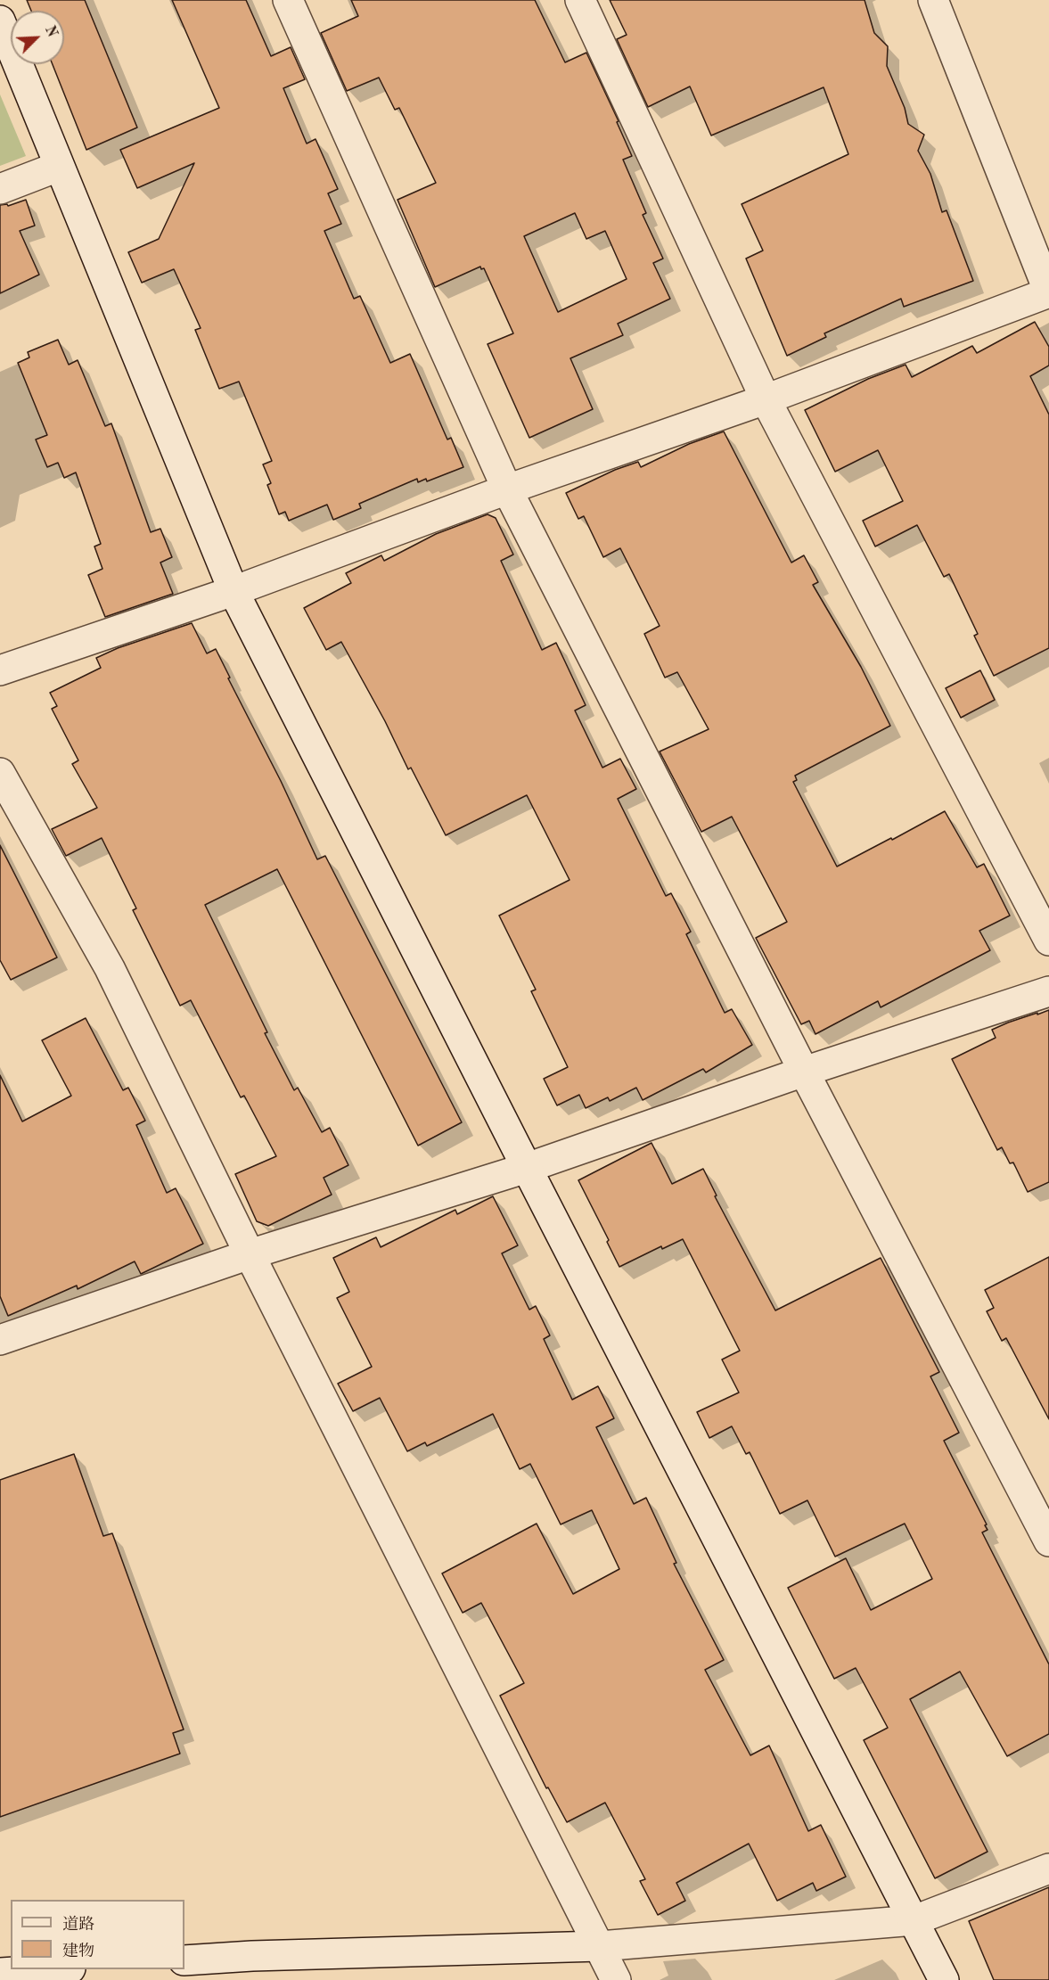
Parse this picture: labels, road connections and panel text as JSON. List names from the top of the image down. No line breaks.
{"legend":["道路","建物"],"north":"top right"}
